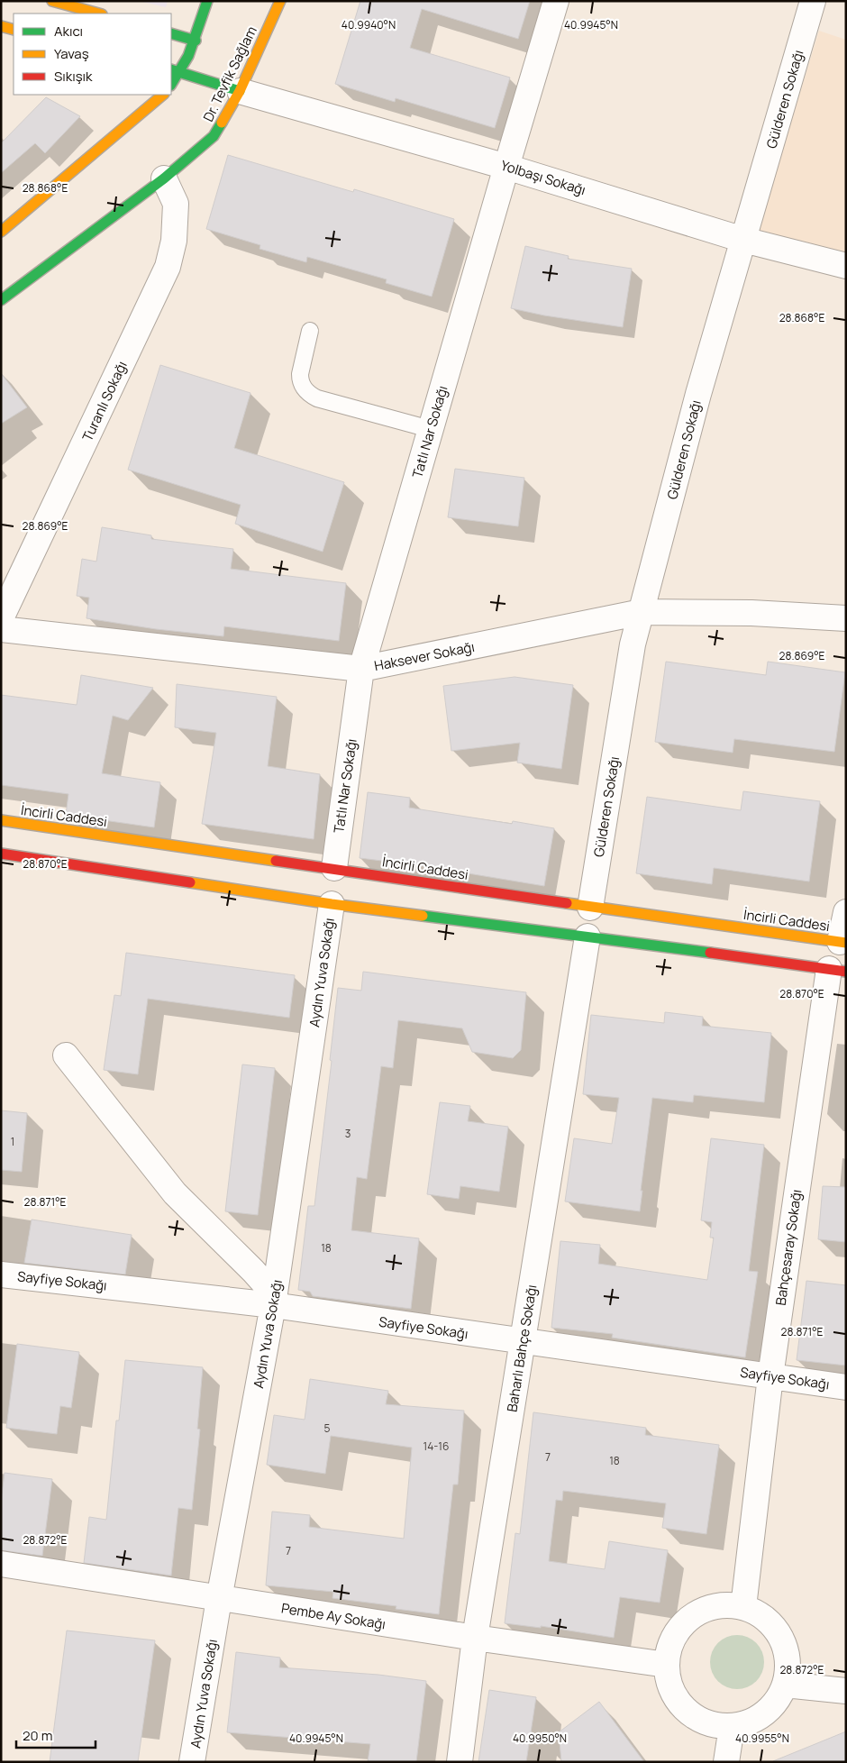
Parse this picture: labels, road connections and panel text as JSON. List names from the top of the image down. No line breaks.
{"streets":{"main road":["Dr. Tevfik Sağlam","İncirli Caddesi"],"street":["Gülderen Sokağı","Yolbaşı Sokağı","Turanlı Sokağı","Tatlı Nar Sokağı","Haksever Sokağı","Aydın Yuva Sokağı","Bahçesaray Sokağı","Sayfiye Sokağı","Baharlı Bahçe Sokağı","Pembe Ay Sokağı"]},"crossings":[["Dr. Tevfik Sağlam","Yolbaşı Sokağı"],["Dr. Tevfik Sağlam","Turanlı Sokağı"],["Gülderen Sokağı","Yolbaşı Sokağı"],["Gülderen Sokağı","Haksever Sokağı"],["Gülderen Sokağı","İncirli Caddesi"],["Yolbaşı Sokağı","Tatlı Nar Sokağı"],["Tatlı Nar Sokağı","Haksever Sokağı"],["Tatlı Nar Sokağı","İncirli Caddesi"],["Aydın Yuva Sokağı","Sayfiye Sokağı"],["Aydın Yuva Sokağı","Pembe Ay Sokağı"],["Bahçesaray Sokağı","Sayfiye Sokağı"],["Bahçesaray Sokağı","Pembe Ay Sokağı"],["Sayfiye Sokağı","Baharlı Bahçe Sokağı"],["Baharlı Bahçe Sokağı","Pembe Ay Sokağı"]],"house_numbers":["3","1","18","5","14-16","7","18","7"],"legend":["Akıcı","Yavaş","Sıkışık"],"scale_bar":"20 m","coordinates":["40.9940°N","40.9945°N","28.868°E","28.869°E","28.870°E","28.871°E","28.872°E","40.9950°N","40.9955°N"]}
